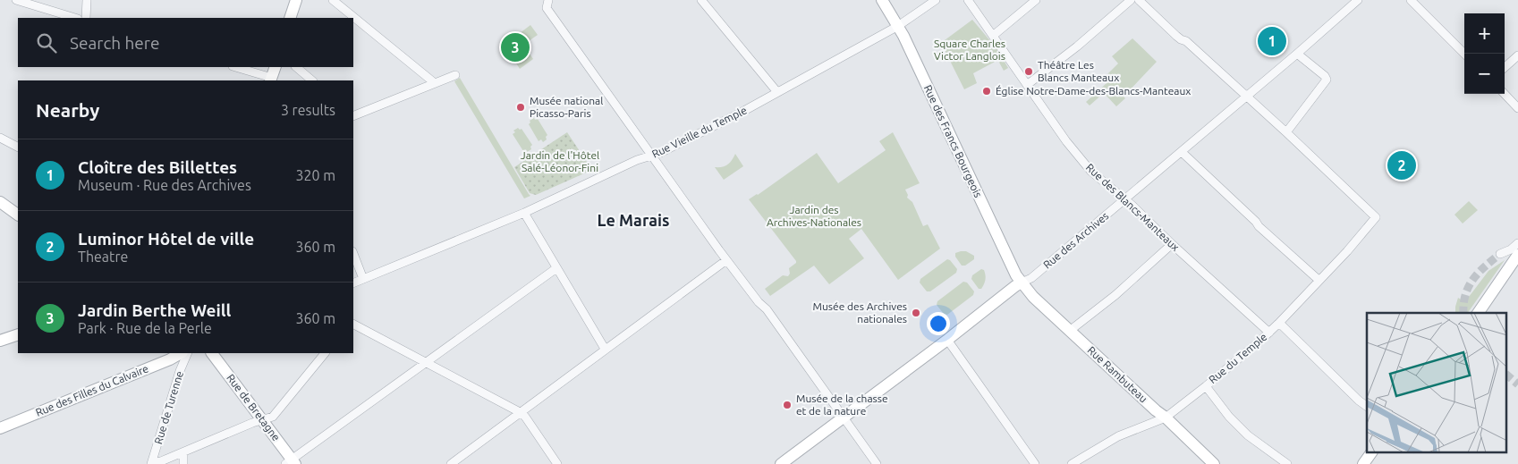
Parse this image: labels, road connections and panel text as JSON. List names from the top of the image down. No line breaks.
{"streets":{"street":["Rue Vieille du Temple","Rue des Francs Bourgeois","Rue des Blancs-Manteaux","Rue des Archives","Rue du Temple","Rue Rambuteau","Rue des Filles du Calvaire","Rue de Turenne","Rue de Bretagne"]},"crossings":[["Rue Vieille du Temple","Rue des Francs Bourgeois"],["Rue des Francs Bourgeois","Rue des Archives"],["Rue des Francs Bourgeois","Rue Rambuteau"],["Rue des Blancs-Manteaux","Rue des Archives"],["Rue des Blancs-Manteaux","Rue du Temple"],["Rue des Archives","Rue Rambuteau"],["Rue du Temple","Rue Rambuteau"]],"districts":["Le Marais"],"parks":["Square Charles Victor Langlois","Jardin de l'Hôtel Salé-Léonor-Fini","Jardin des Archives-Nationales"],"places":["Théâtre Les Blancs Manteaux","Église Notre-Dame-des-Blancs-Manteaux","Musée national Picasso-Paris","Musée des Archives nationales","Musée de la chasse et de la nature"],"page":{"map_buttons":["+","−"],"search":"Search here","pins":["1","3","2"],"heading":["Nearby","3 results"],"list":[{"mark":"1","name":"Cloître des Billettes","note":"Museum · Rue des Archives","value":"320 m"},{"mark":"2","name":"Luminor Hôtel de ville","note":"Theatre","value":"360 m"},{"mark":"3","name":"Jardin Berthe Weill","note":"Park · Rue de la Perle","value":"360 m"}]}}
